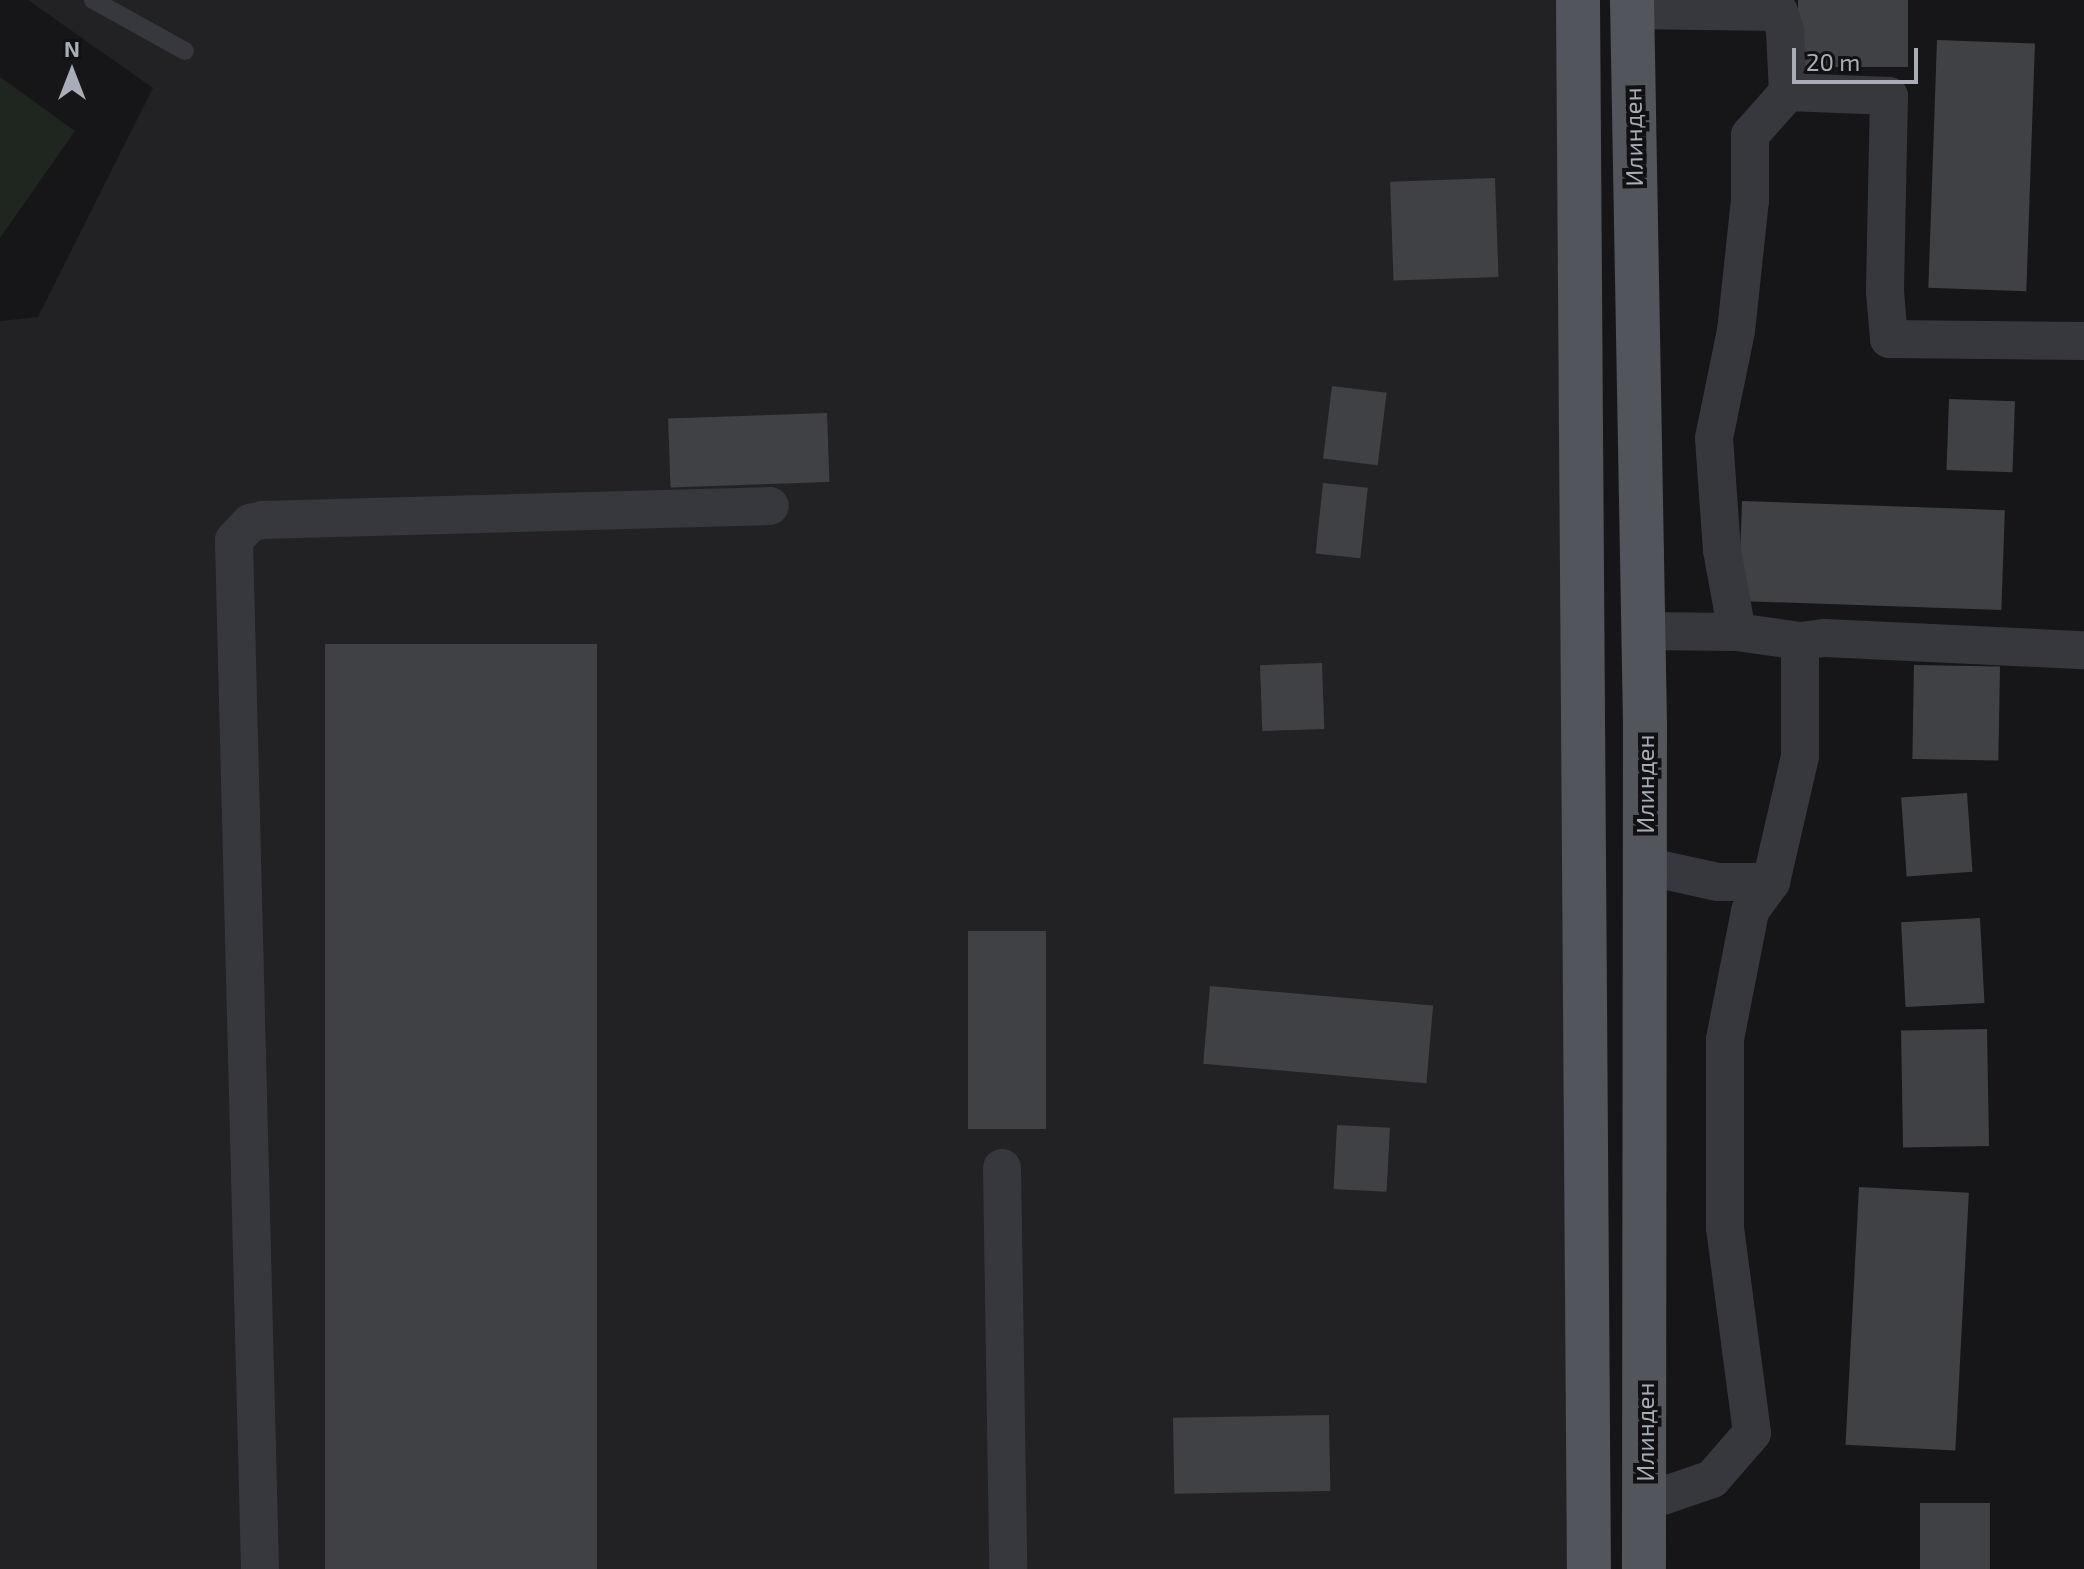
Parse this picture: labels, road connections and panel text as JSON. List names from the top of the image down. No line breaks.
{"streets":{"main road":["Илинден"]},"scale_bar":"20 m","north":"top"}
